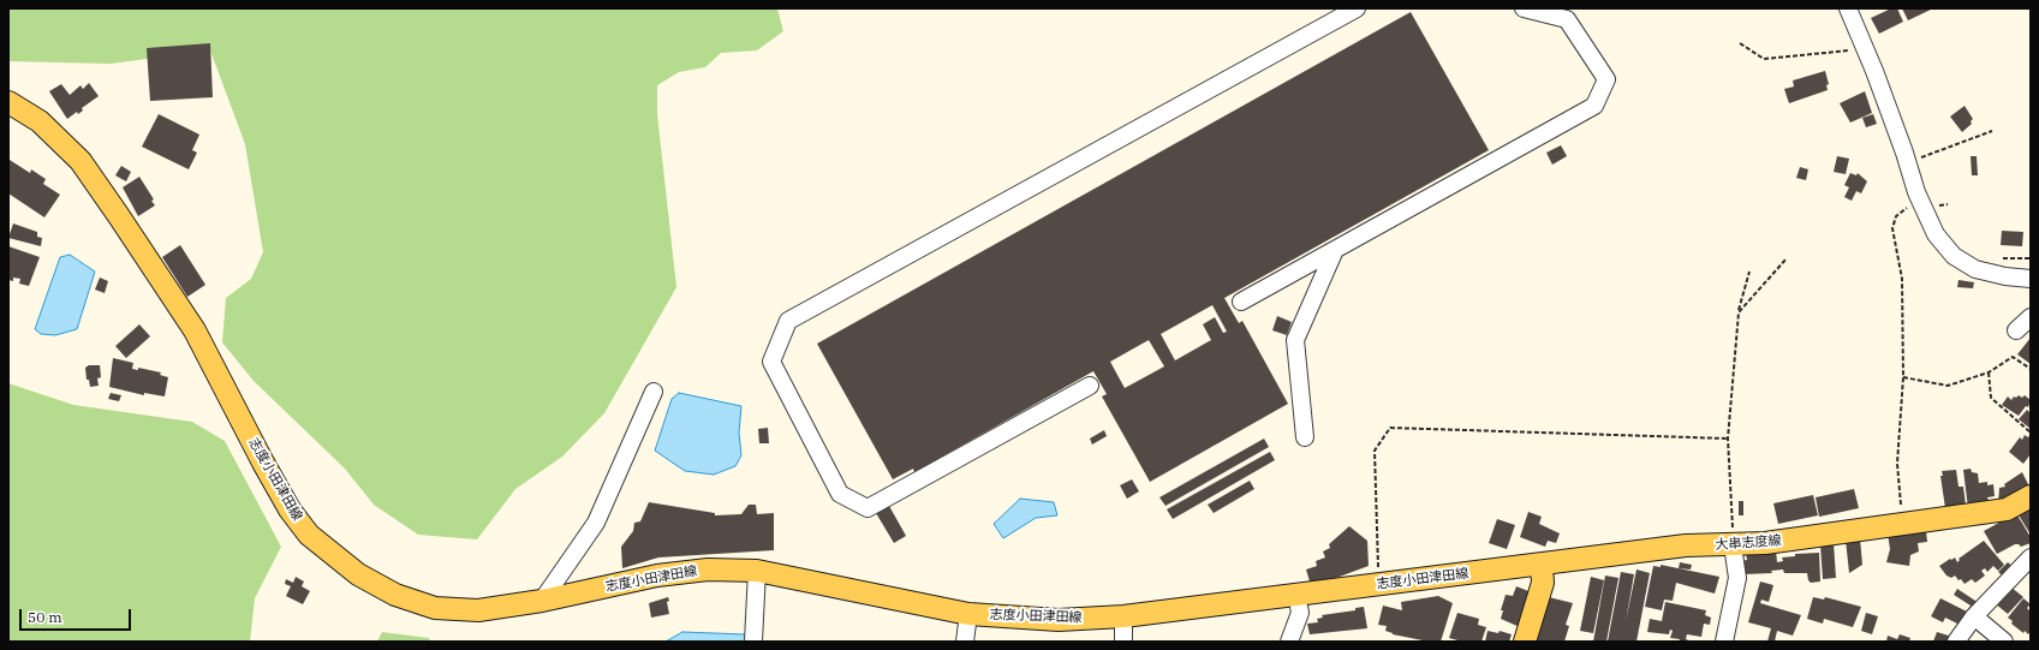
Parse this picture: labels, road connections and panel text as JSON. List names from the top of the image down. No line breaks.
{"streets":{"main road":["志度小田津田線","大串志度線"]},"crossings":[["志度小田津田線","大串志度線"]],"scale_bar":"50 m"}
